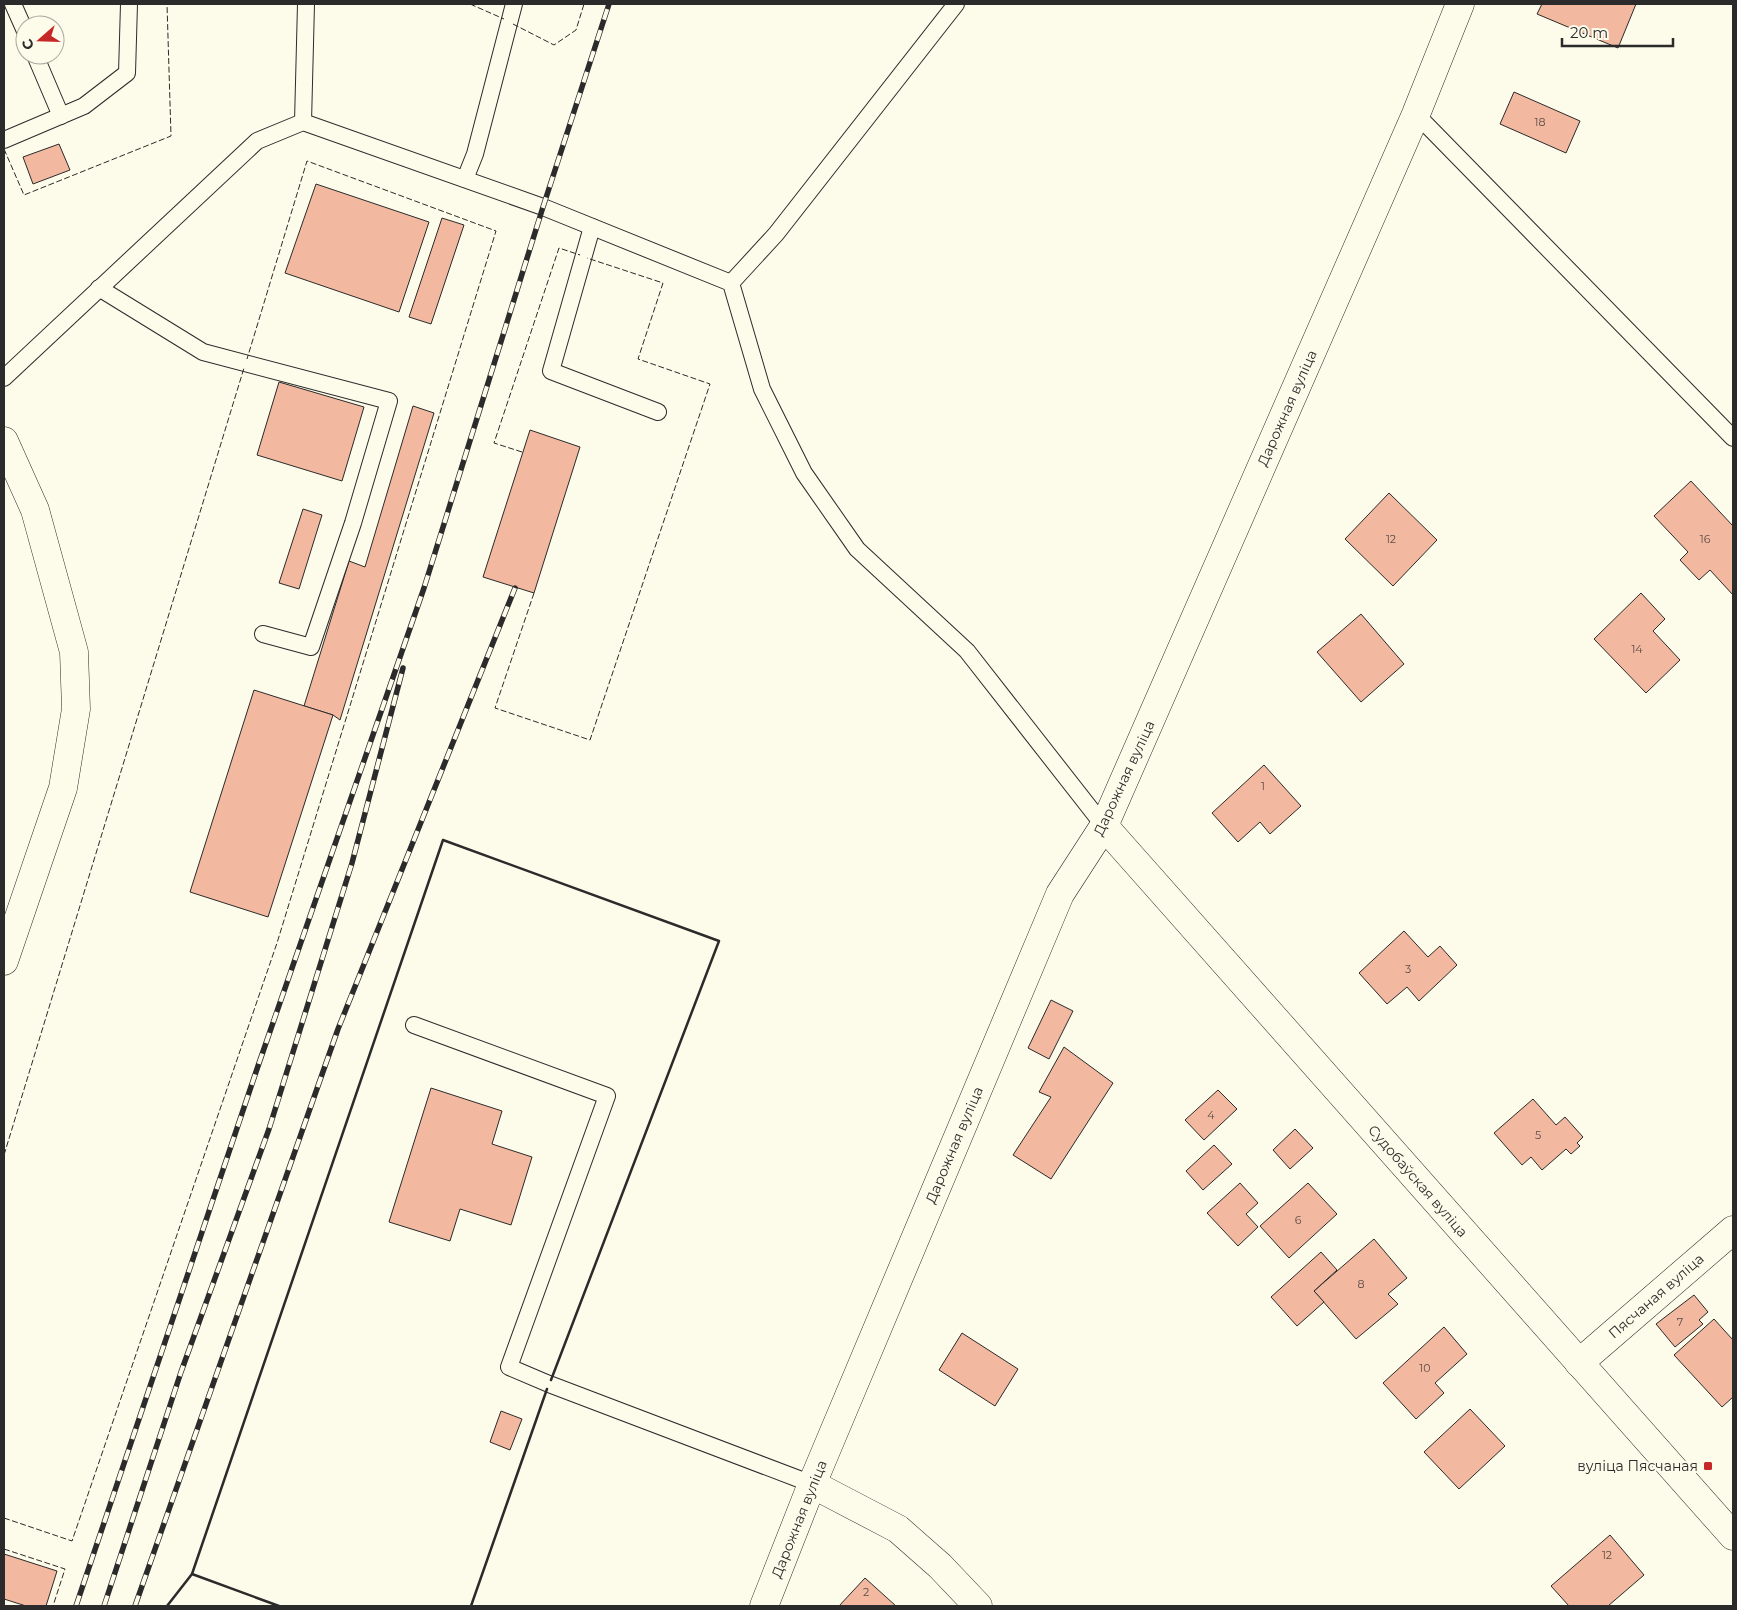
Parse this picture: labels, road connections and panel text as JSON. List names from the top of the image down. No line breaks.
{"streets":{"street":["Дарожная вуліца","Судобаўская вуліца","Пясчаная вуліца"]},"crossings":[["Дарожная вуліца","Судобаўская вуліца"],["Судобаўская вуліца","Пясчаная вуліца"]],"places":{"transit":["вуліца Пясчаная"]},"house_numbers":["18","12","16","14","1","3","4","5","6","8","7","10","12","2"],"scale_bar":"20 m","north":"left"}
